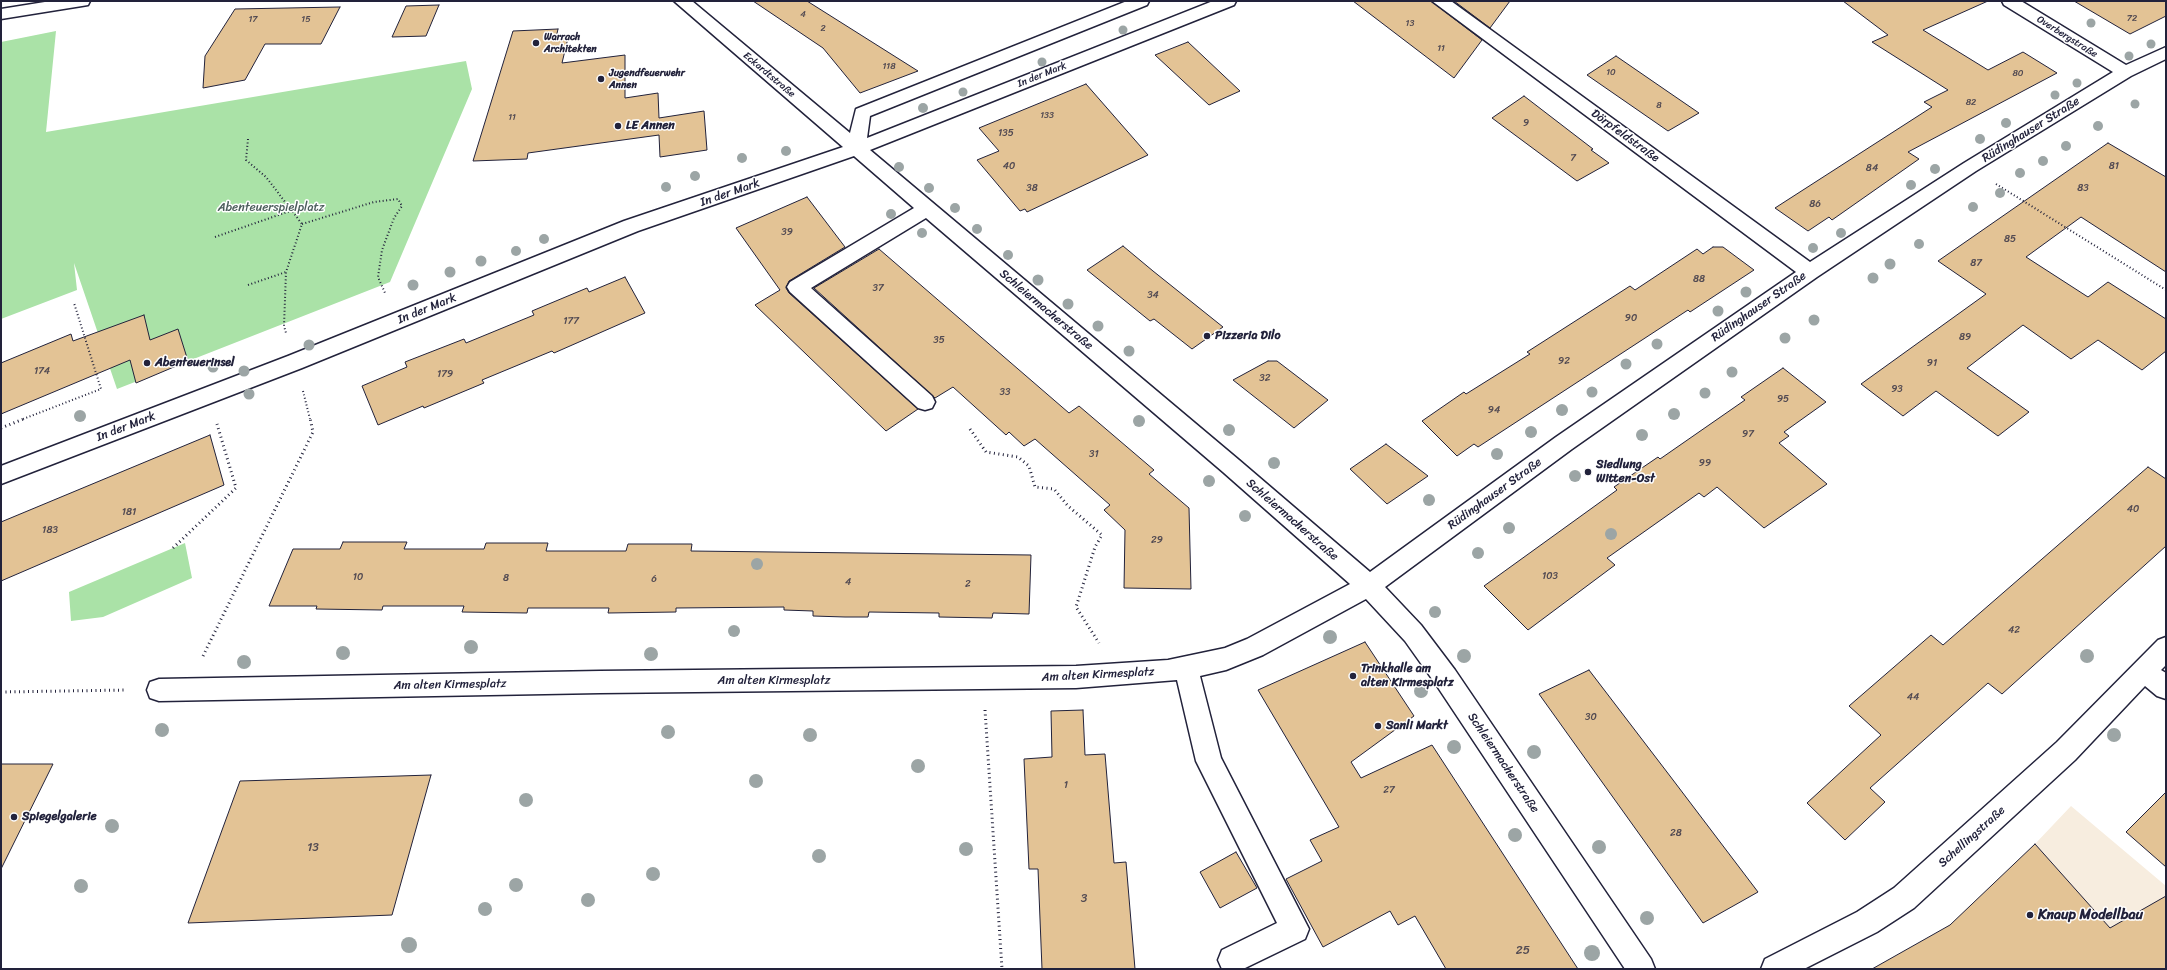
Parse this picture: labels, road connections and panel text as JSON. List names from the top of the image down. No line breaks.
{"streets":{"street":["Overbergstraße","Eckardtstraße","In der Mark","Rüdinghauser Straße","Dörpfeldstraße","Schleiermacherstraße","Am alten Kirmesplatz","Schellingstraße"]},"crossings":[["Overbergstraße","Rüdinghauser Straße"],["Eckardtstraße","In der Mark"],["Eckardtstraße","Schleiermacherstraße"],["In der Mark","Schleiermacherstraße"],["Rüdinghauser Straße","Dörpfeldstraße"],["Rüdinghauser Straße","Schleiermacherstraße"],["Rüdinghauser Straße","Am alten Kirmesplatz"],["Schleiermacherstraße","Am alten Kirmesplatz"]],"parks":["Abenteuerspielplatz"],"places":["Warrach Architekten","Jugendfeuerwehr Annen","LE Annen","Pizzeria Dilo","Abenteuerinsel","Siedlung Witten-Ost","Trinkhalle am alten Kirmesplatz","Sanli Markt","Spiegelgalerie","Knaup Modellbau"],"house_numbers":["4","72","17","15","13","2","11","118","10","80","82","8","133","11","9","135","7","40","81","84","38","83","86","39","85","87","88","37","34","90","177","89","35","92","91","174","179","32","93","33","95","94","97","31","99","40","181","183","29","103","10","8","6","4","2","42","44","30","1","27","28","13","3","25"]}
